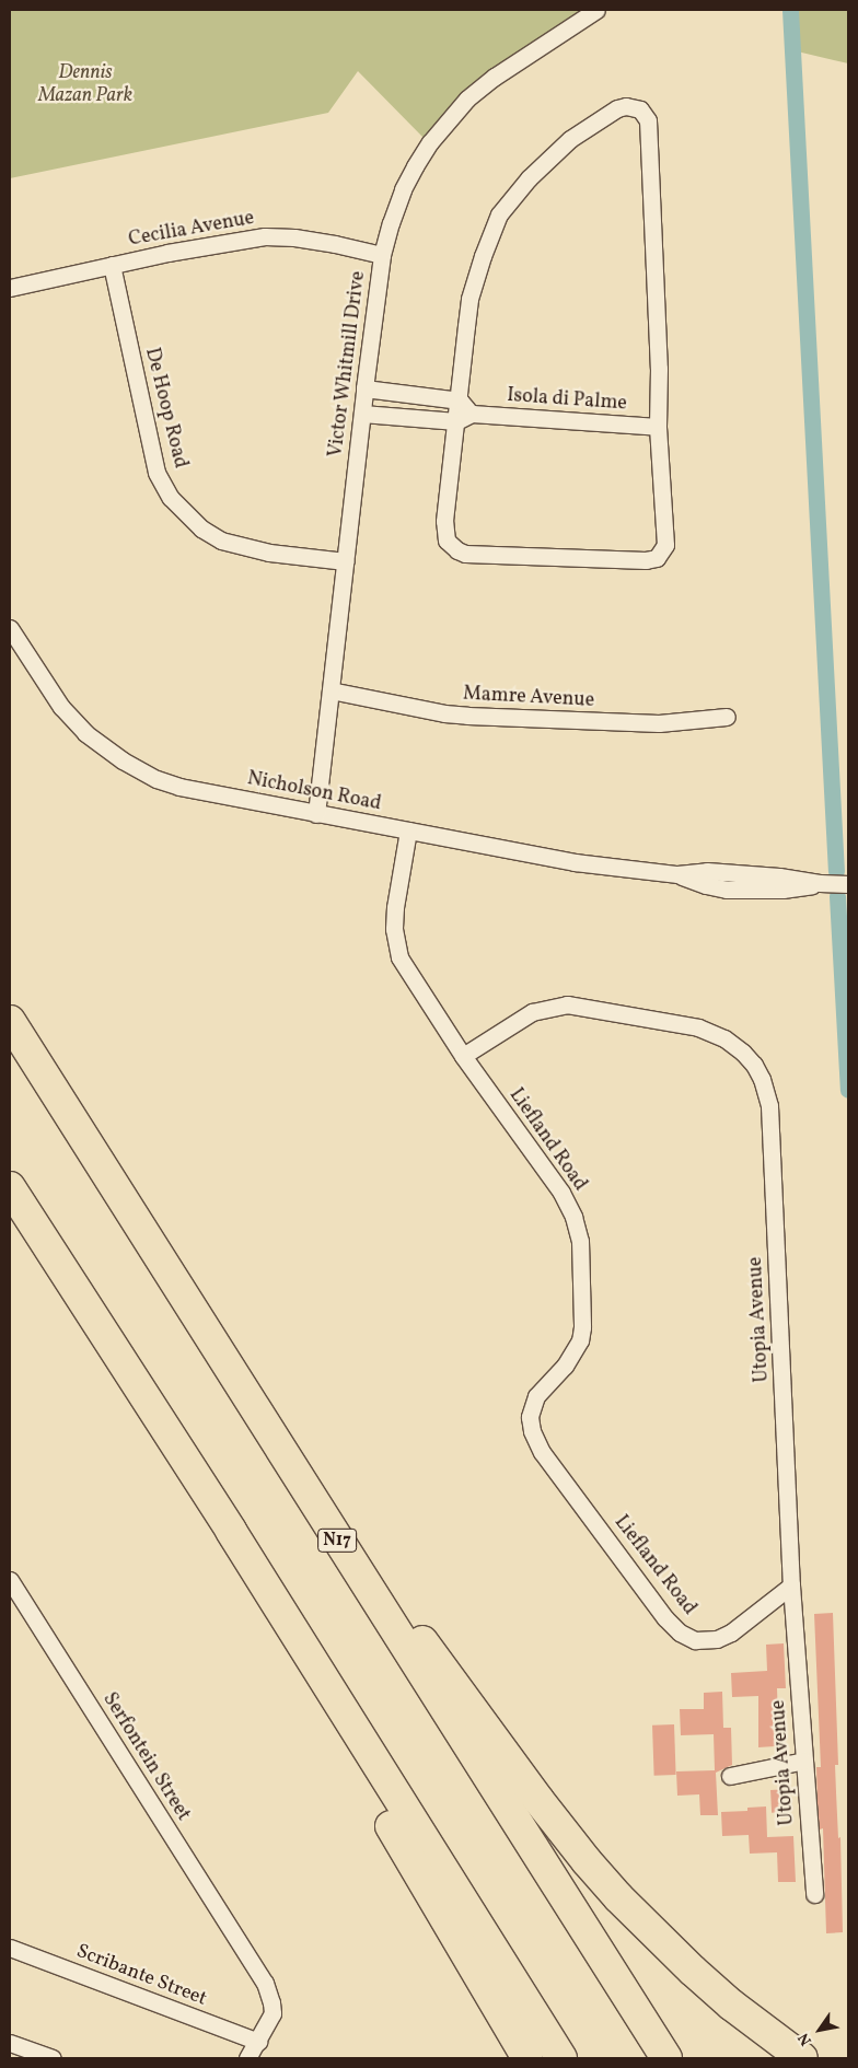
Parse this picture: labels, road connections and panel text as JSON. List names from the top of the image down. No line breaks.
{"streets":{"highway":["N17"],"street":["Cecilia Avenue","Victor Whitmill Drive","Isola di Palme","De Hoop Road","Mamre Avenue","Nicholson Road","Liefland Road","Utopia Avenue","Serfontein Street","Scribante Street"]},"crossings":[["Cecilia Avenue","Victor Whitmill Drive"],["Cecilia Avenue","De Hoop Road"],["Victor Whitmill Drive","Isola di Palme"],["Victor Whitmill Drive","De Hoop Road"],["Victor Whitmill Drive","Mamre Avenue"],["Victor Whitmill Drive","Nicholson Road"],["Nicholson Road","Liefland Road"],["Liefland Road","Utopia Avenue"],["Serfontein Street","Scribante Street"]],"parks":["Dennis Mazan Park"],"north":"bottom left"}
